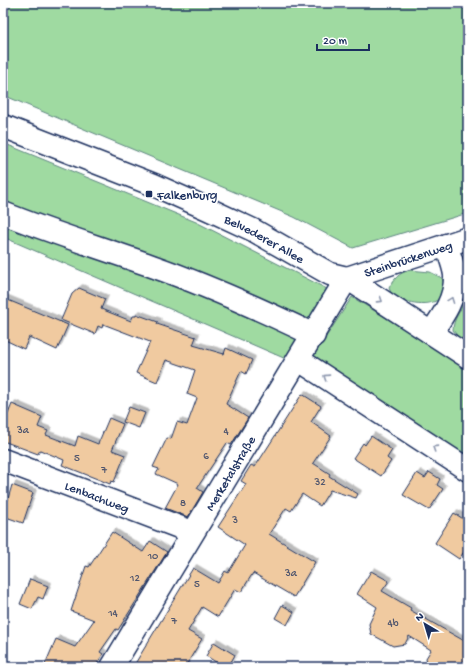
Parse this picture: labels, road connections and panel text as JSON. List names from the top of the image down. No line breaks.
{"streets":{"street":["Belvederer Allee","Steinbrückenweg","Merketalstraße","Lenbachweg"]},"crossings":[["Belvederer Allee","Steinbrückenweg"],["Belvederer Allee","Merketalstraße"],["Steinbrückenweg","Merketalstraße"],["Merketalstraße","Lenbachweg"]],"places":{"transit":["Falkenburg"]},"house_numbers":["3a","4","6","5","7","32","8","3","10","3a","12","5","14","7","4b"],"scale_bar":"20 m","north":"top left"}
